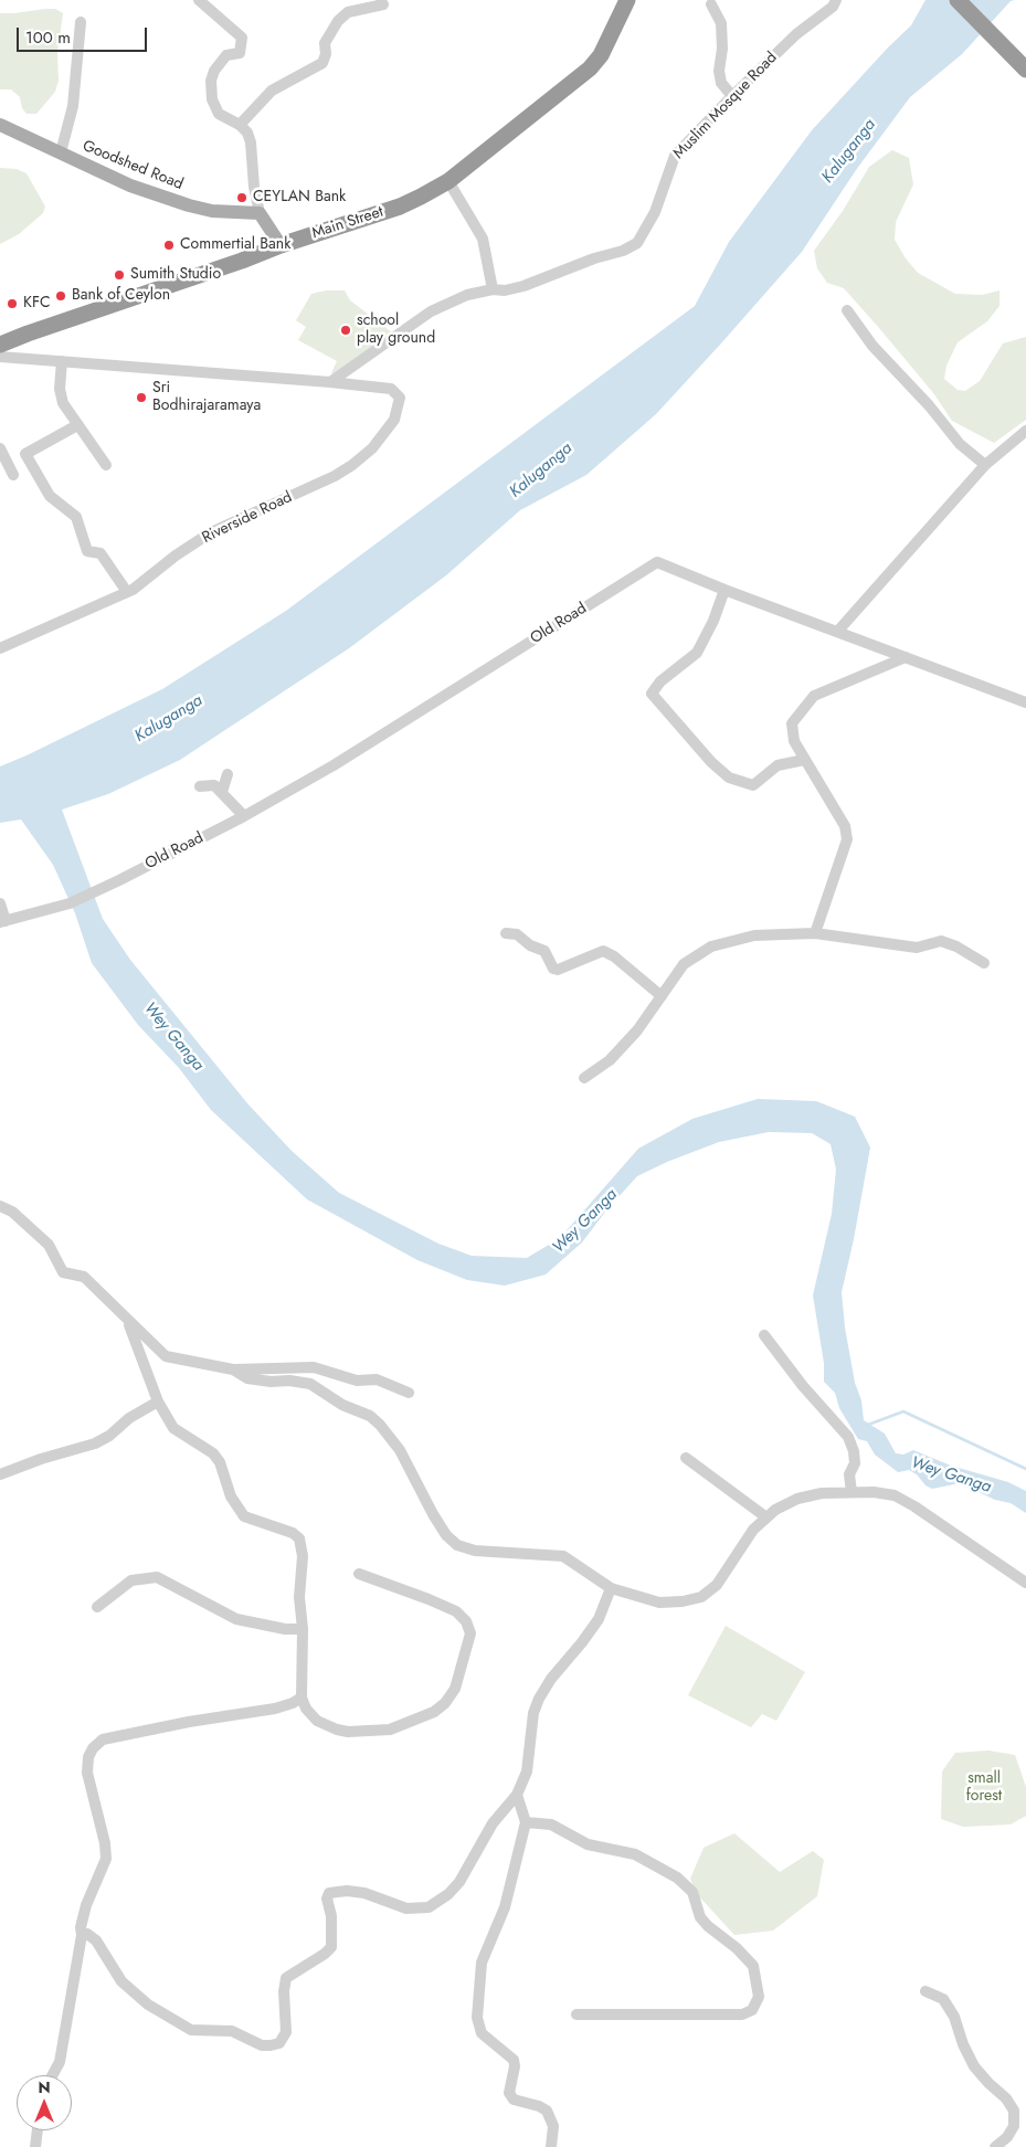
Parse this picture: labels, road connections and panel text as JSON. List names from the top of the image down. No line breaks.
{"streets":{"highway":["Main Street"],"main road":["Goodshed Road"],"street":["Muslim Mosque Road","Riverside Road","Old Road"]},"crossings":[["Muslim Mosque Road","Riverside Road"]],"water":["Kaluganga","Wey Ganga"],"parks":["small forest"],"places":["CEYLAN Bank","Commertial Bank","Sumith Studio","Bank of Ceylon","KFC","school play ground","Sri Bodhirajaramaya"],"scale_bar":"100 m","north":"top"}
